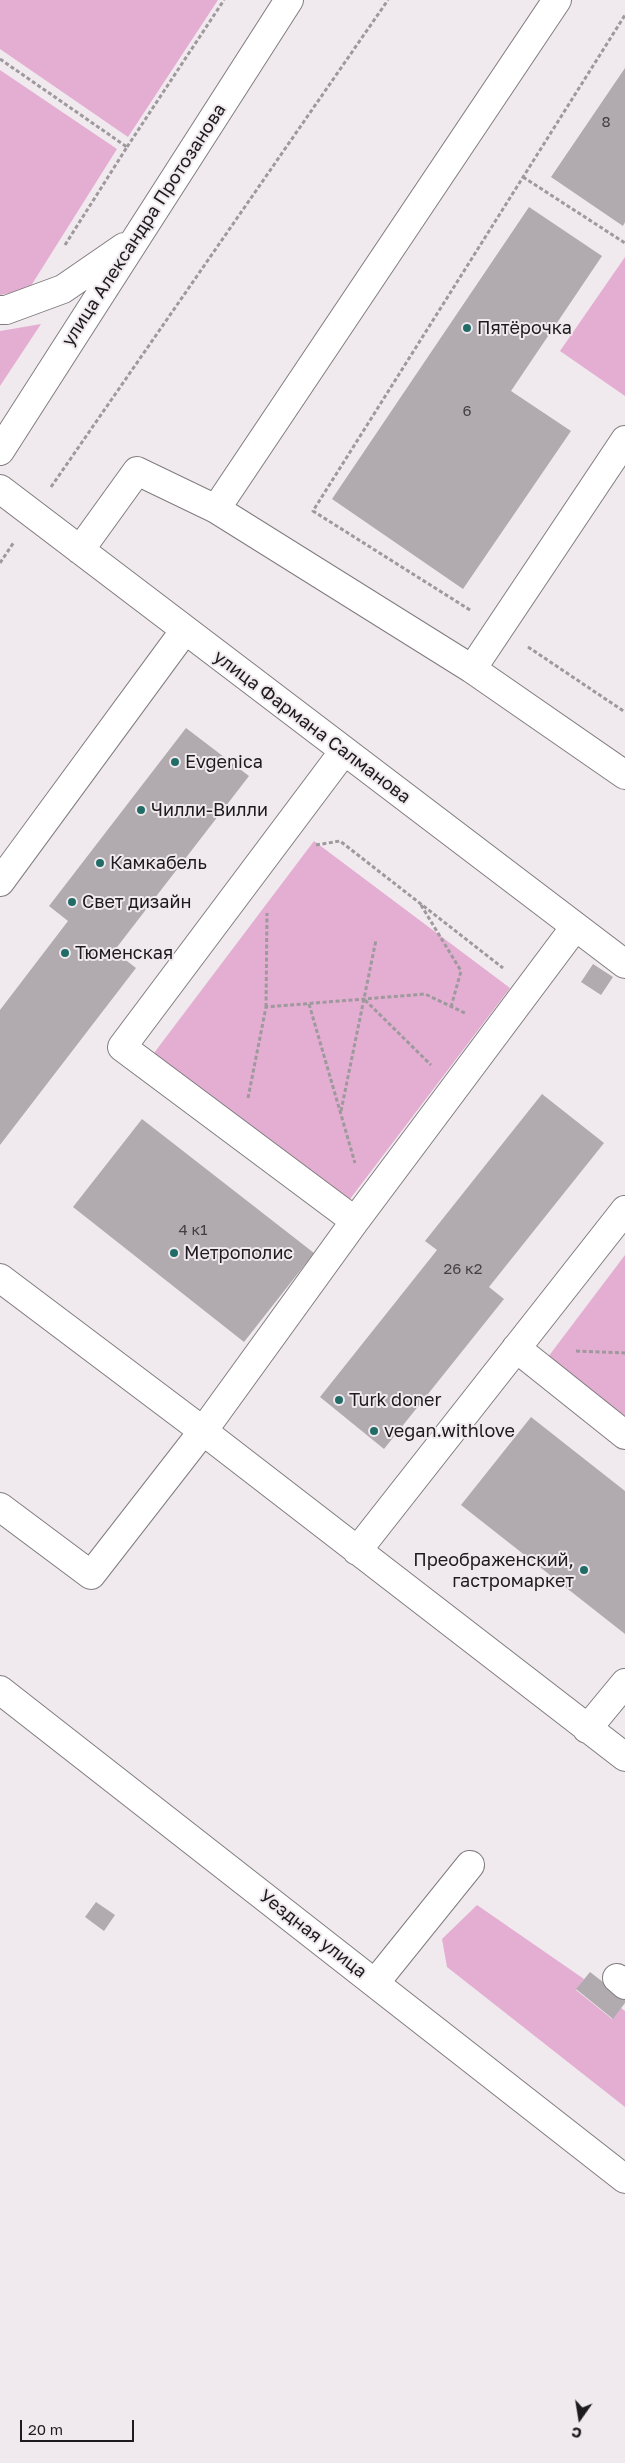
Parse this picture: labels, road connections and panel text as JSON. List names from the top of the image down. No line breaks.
{"streets":{"street":["улица Александра Протозанова","улица Фармана Салманова","Уездная улица"]},"places":["Пятёрочка","Evgenica","Чилли-Вилли","Камкабель","Свет дизайн","Тюменская","Метрополис","Turk doner","vegan.withlove","Преображенский, гастромаркет"],"house_numbers":["8","6","4 к1","26 к2"],"scale_bar":"20 m","north":"bottom"}
